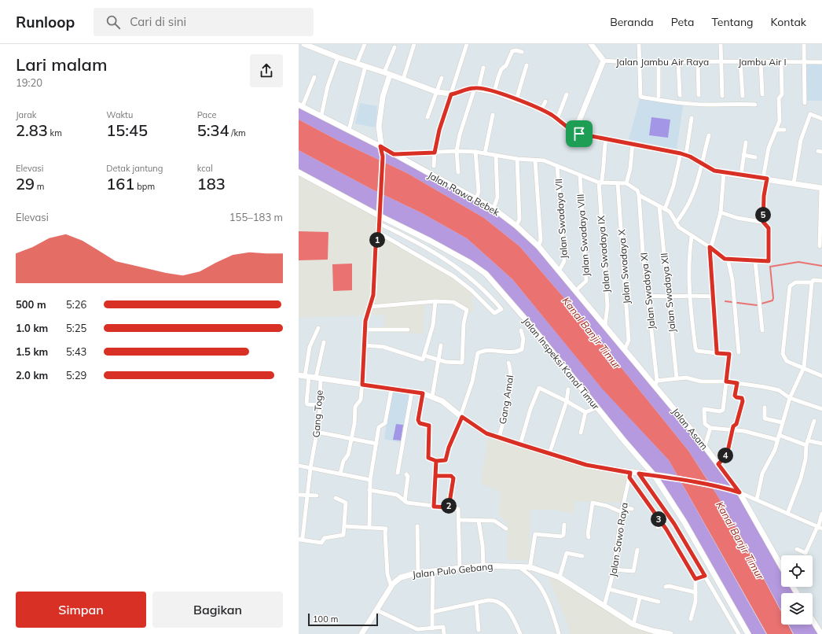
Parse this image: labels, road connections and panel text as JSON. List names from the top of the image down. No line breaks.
{"streets":{"street":["Jalan Jambu Air Raya","Jambu Air I","Jalan Rawa Bebek","Jalan Swadaya VII","Jalan Swadaya VIII","Jalan Swadaya IX","Jalan Swadaya X","Jalan Swadaya XI","Jalan Swadaya XII","Jalan Inspeksi Kanal Timur","Gang Amal","Gang Toge","Jalan Asam","Jalan Sawo Raya","Jalan Pulo Gebang"]},"crossings":[["Jalan Jambu Air Raya","Jambu Air I"],["Jalan Rawa Bebek","Jalan Swadaya VII"],["Jalan Rawa Bebek","Jalan Swadaya VIII"],["Jalan Rawa Bebek","Jalan Asam"],["Jalan Swadaya VIII","Jalan Asam"],["Jalan Swadaya IX","Jalan Asam"],["Jalan Swadaya X","Jalan Asam"],["Jalan Swadaya XI","Jalan Asam"],["Jalan Sawo Raya","Jalan Pulo Gebang"]],"water":["Kanal Banjir Timur"],"scale_bar":"100 m","page":{"header":"Runloop","search":"Cari di sini","nav":["Beranda","Peta","Tentang","Kontak"],"heading":["Lari malam","19:20"],"stats":[["Jarak","2.83 km"],["Waktu","15:45"],["Pace","5:34 /km"],["Elevasi","29 m"],["Detak jantung","161 bpm"],["kcal","183"]],"chart":["Elevasi","155–183 m"],"pins":["5","1","4","2","3"],"list":[{"name":"500 m","note":"5:26"},{"name":"1.0 km","note":"5:25"},{"name":"1.5 km","note":"5:43"},{"name":"2.0 km","note":"5:29"}],"buttons":["Simpan","Bagikan"],"scale":"100 m"}}
